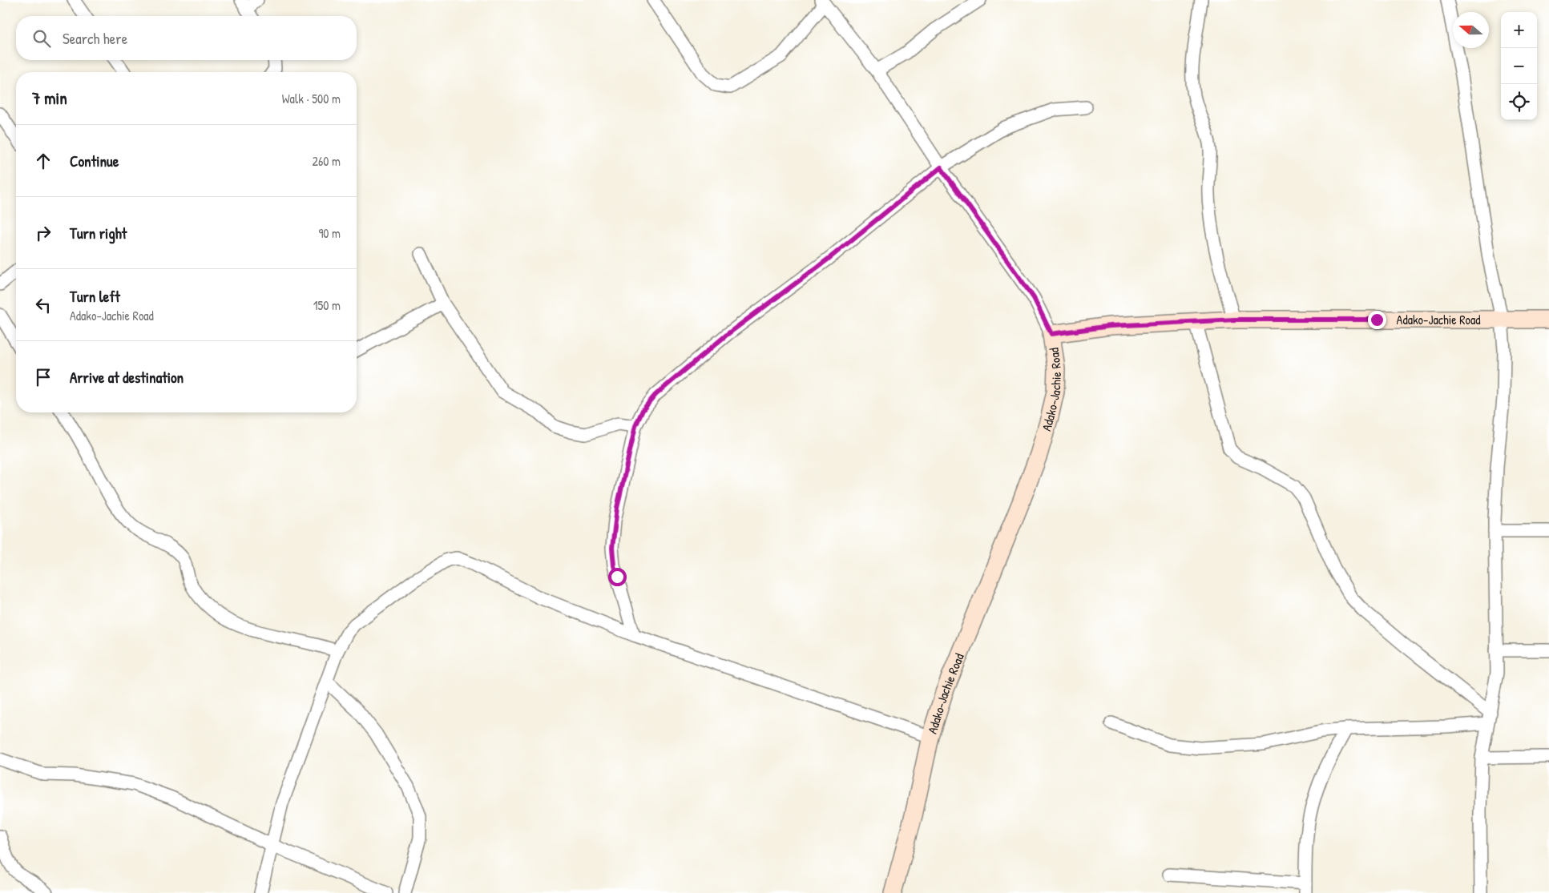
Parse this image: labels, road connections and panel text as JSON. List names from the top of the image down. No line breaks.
{"streets":{"street":["Adako-Jachie Road"]},"north":"left","page":{"map_buttons":["+","−"],"search":"Search here","heading":["7 min","Walk · 500 m"],"list":[["Continue","260 m"],["Turn right","90 m"],["Turn left","Adako-Jachie Road","150 m"],"Arrive at destination"]}}
